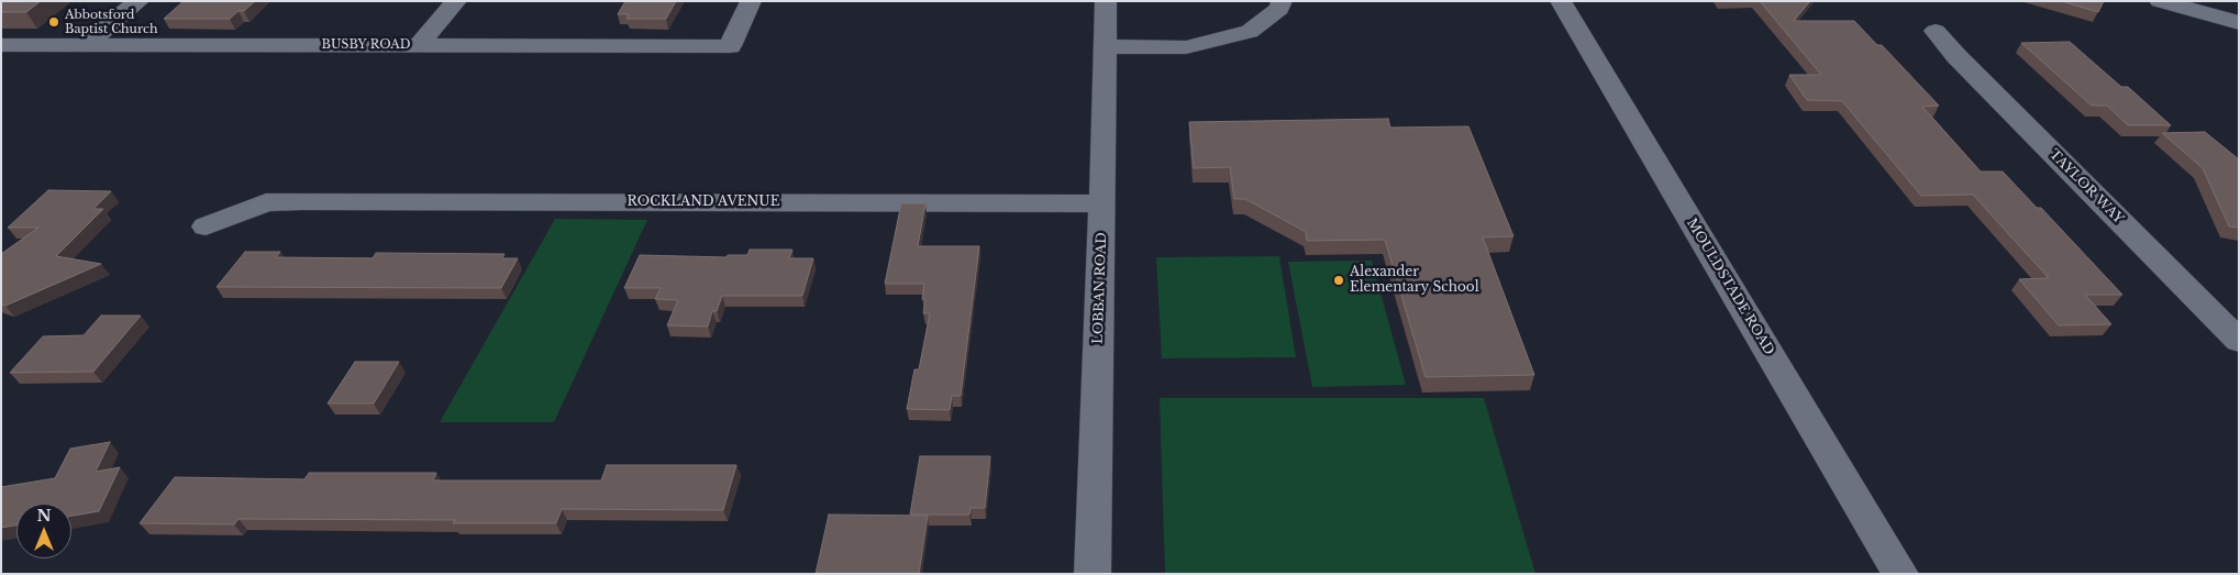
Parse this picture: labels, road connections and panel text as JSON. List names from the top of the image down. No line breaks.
{"streets":{"street":["BUSBY ROAD","TAYLOR WAY","ROCKLAND AVENUE","MOULDSTADE ROAD","LOBBAN ROAD"]},"crossings":[["ROCKLAND AVENUE","LOBBAN ROAD"]],"places":["Abbotsford Baptist Church","Alexander Elementary School"],"north":"top"}
